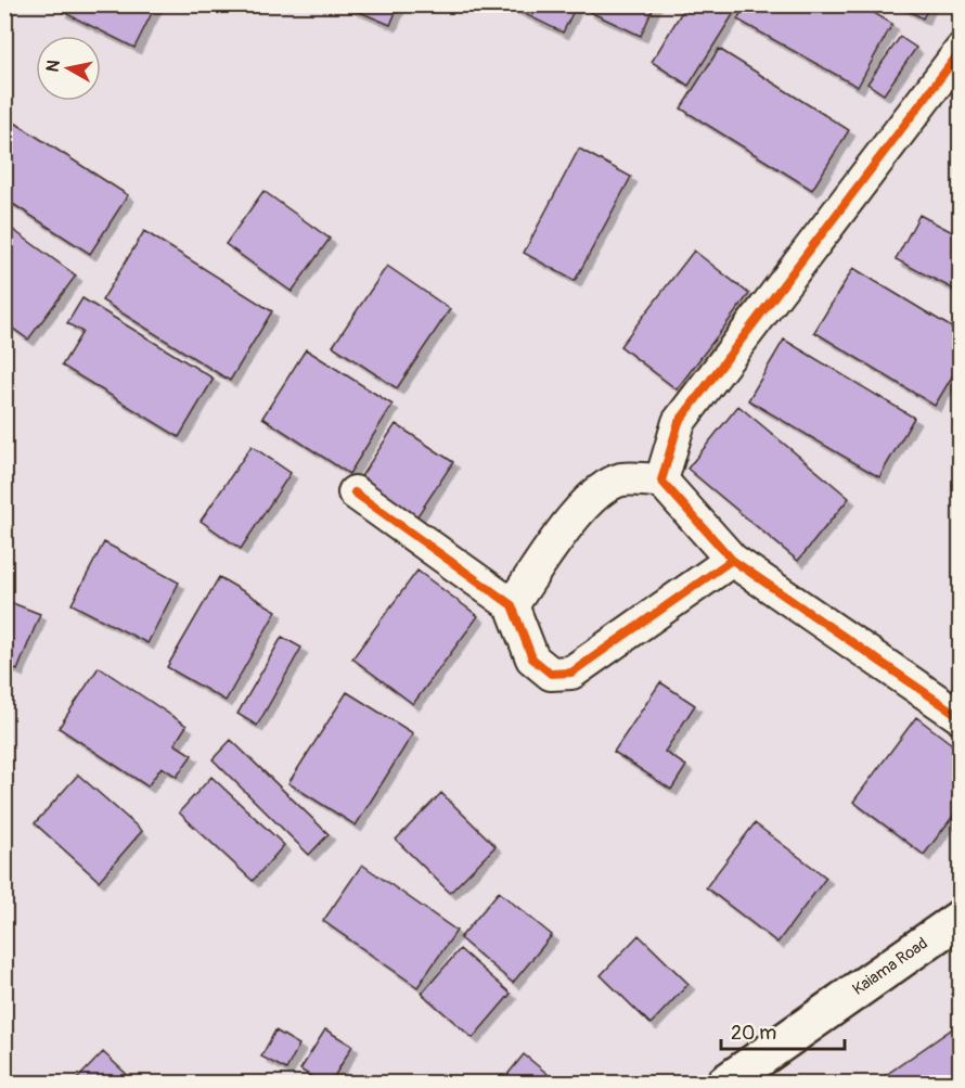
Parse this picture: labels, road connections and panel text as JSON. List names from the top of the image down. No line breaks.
{"streets":{"highway":["Kaiama Road"]},"scale_bar":"20 m","north":"left"}
